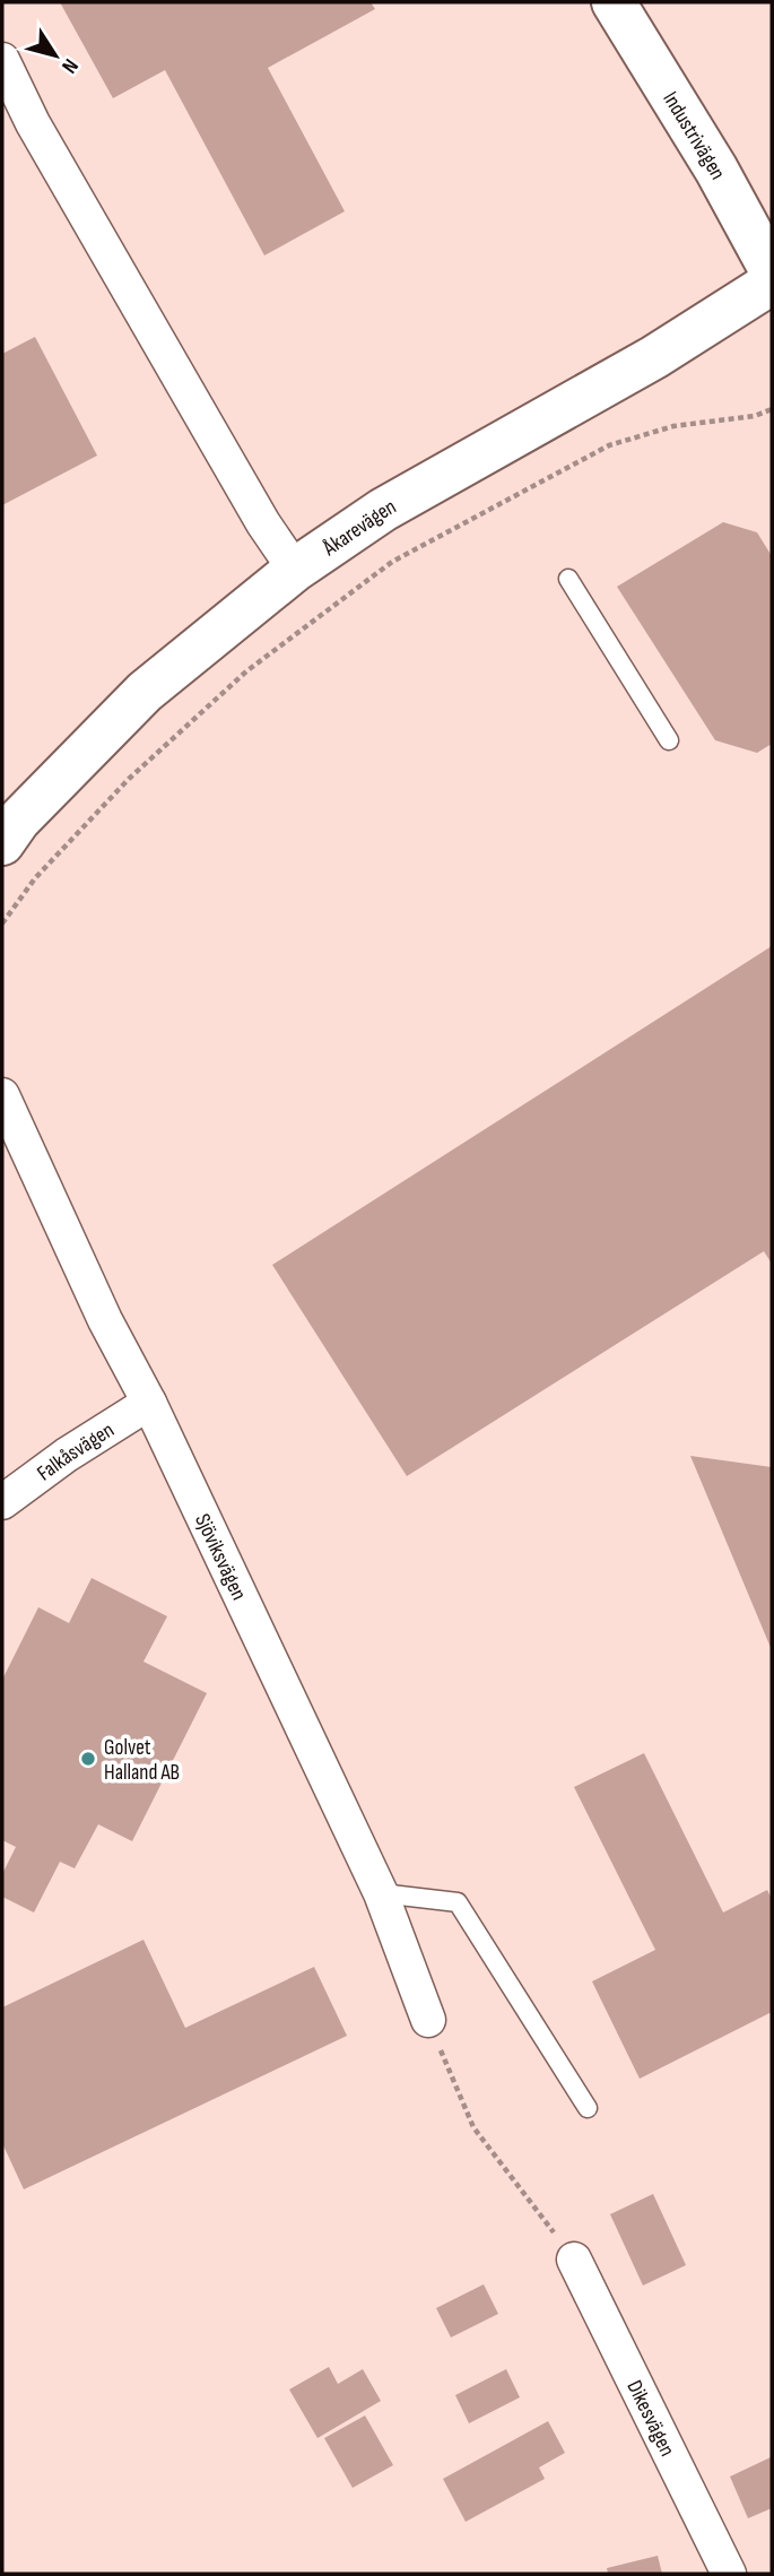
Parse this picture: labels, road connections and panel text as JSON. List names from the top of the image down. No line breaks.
{"streets":{"street":["Industrivägen","Åkarevägen","Falkåsvägen","Sjöviksvägen","Dikesvägen"]},"crossings":[["Falkåsvägen","Sjöviksvägen"]],"places":["Golvet Halland AB"],"north":"bottom right"}
